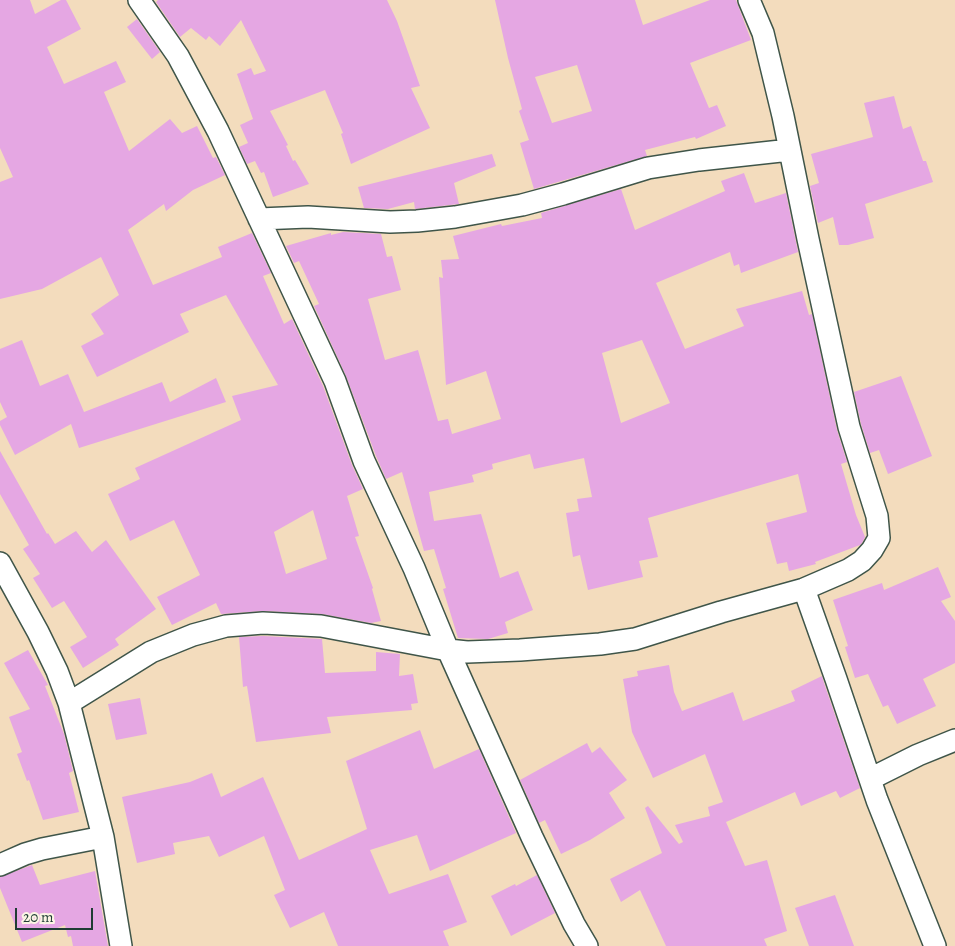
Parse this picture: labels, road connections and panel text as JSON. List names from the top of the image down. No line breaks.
{"scale_bar":"20 m"}
